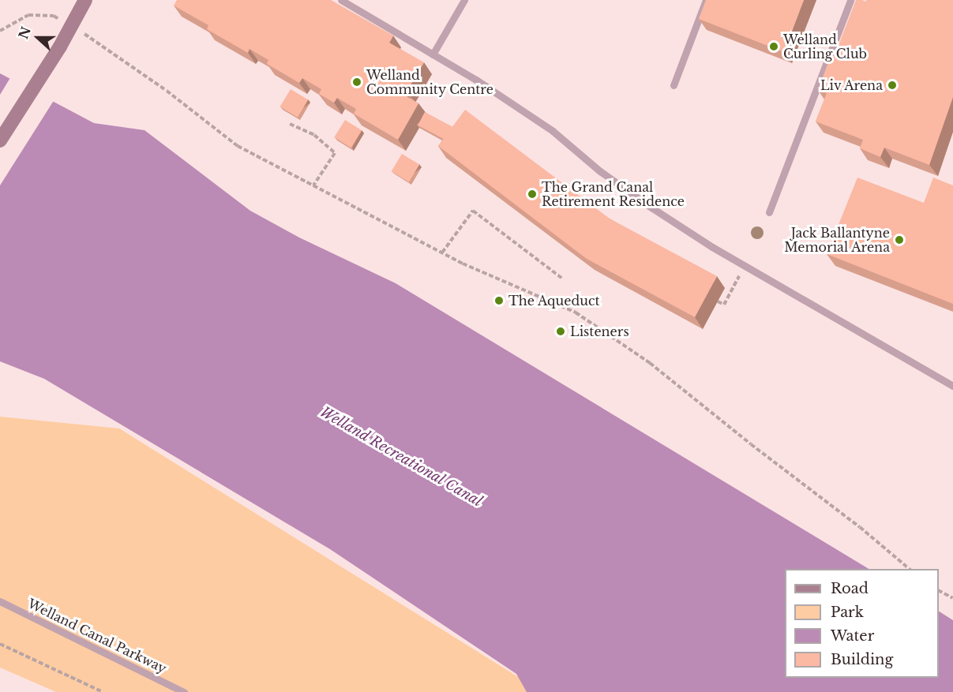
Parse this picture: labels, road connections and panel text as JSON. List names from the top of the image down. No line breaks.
{"streets":{"lane":["Welland Canal Parkway"]},"water":["Welland Recreational Canal"],"places":["Welland Curling Club","Welland Community Centre","Liv Arena","The Grand Canal Retirement Residence","Jack Ballantyne Memorial Arena","The Aqueduct","Listeners"],"legend":["Road","Park","Water","Building"],"north":"left"}
